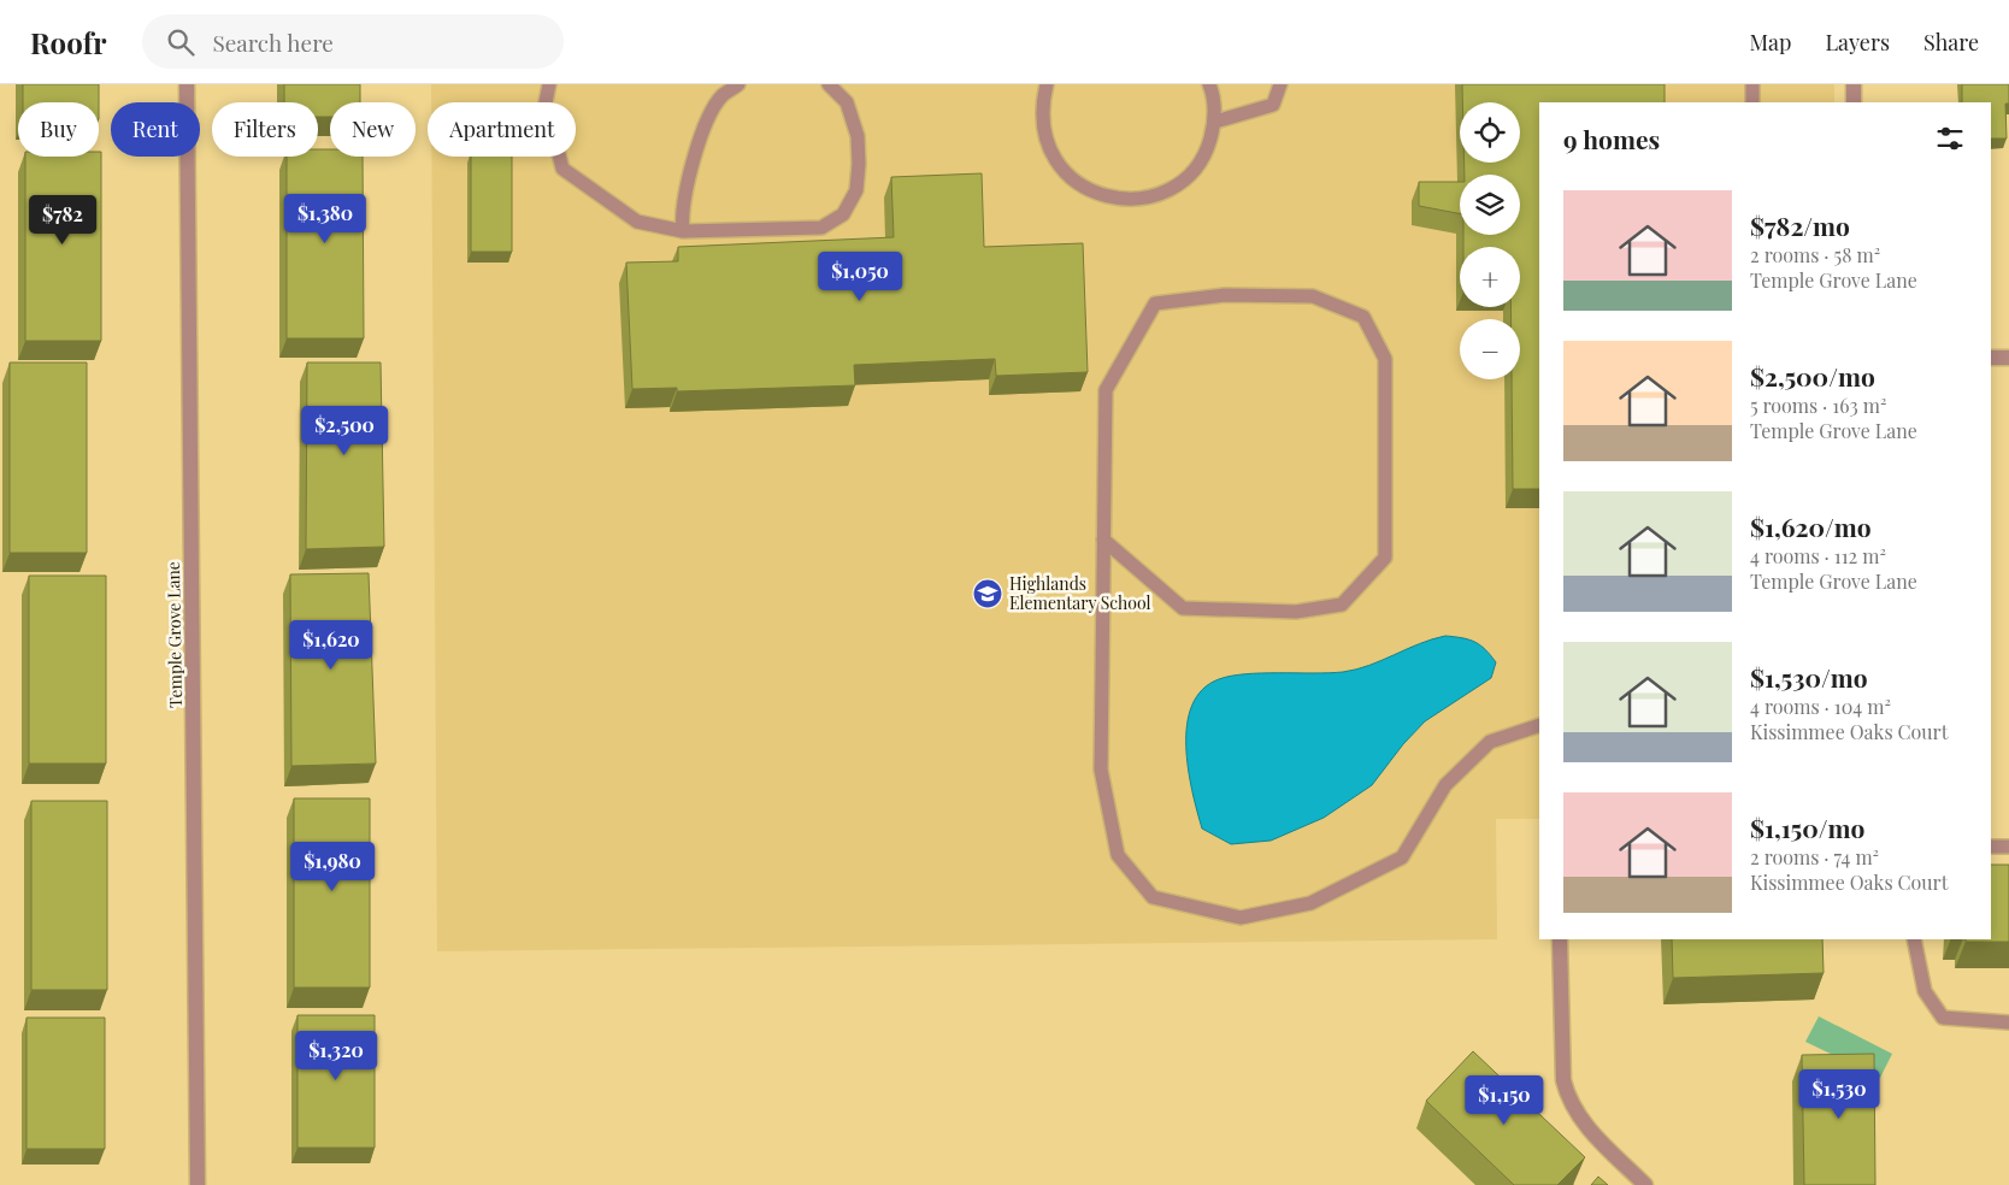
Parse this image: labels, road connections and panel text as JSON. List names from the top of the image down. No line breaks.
{"streets":{"street":["Temple Grove Lane"]},"places":{"school or university":["Highlands Elementary School"]},"page":{"header":"Roofr","search":"Search here","nav":["Map","Layers","Share"],"map_buttons":["+","−"],"chip":["Buy","Rent","Filters","New","Apartment"],"heading":"9 homes","list":[{"name":"$782/mo","note":"2 rooms · 58 m² · Temple Grove Lane"},{"name":"$2,500/mo","note":"5 rooms · 163 m² · Temple Grove Lane"},{"name":"$1,620/mo","note":"4 rooms · 112 m² · Temple Grove Lane"},{"name":"$1,530/mo","note":"4 rooms · 104 m² · Kissimmee Oaks Court"},{"name":"$1,150/mo","note":"2 rooms · 74 m² · Kissimmee Oaks Court"}],"price":["$1,380","$782","$1,050","$2,500","$1,620","$1,980","$1,320","$1,530","$1,150"]}}
